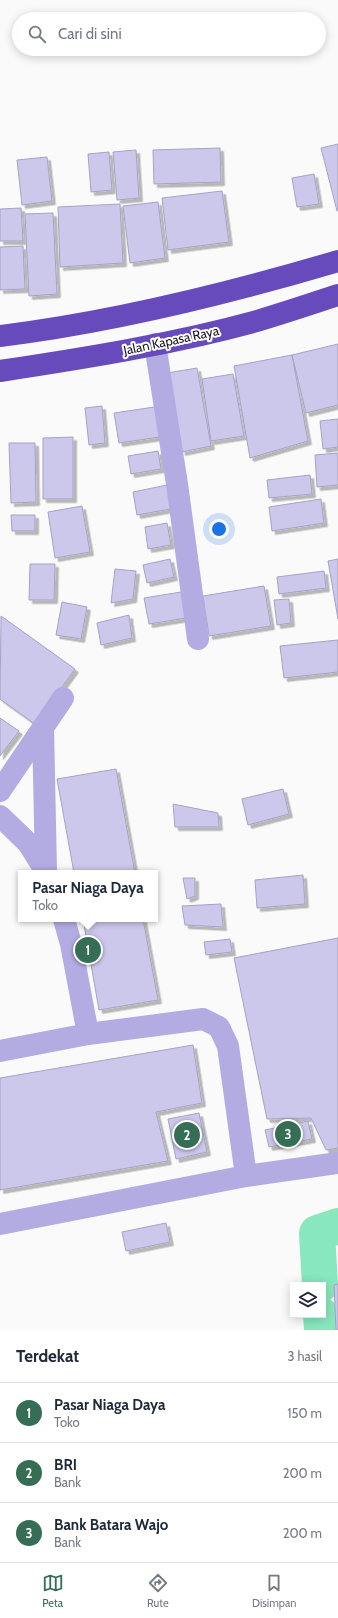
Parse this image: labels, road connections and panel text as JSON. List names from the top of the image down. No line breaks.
{"streets":{"highway":["Jalan Kapasa Raya"]},"page":{"search":"Cari di sini","popup":["Pasar Niaga Daya","Toko"],"pins":["1","3","2"],"heading":["Terdekat","3 hasil"],"list":[{"mark":"1","name":"Pasar Niaga Daya","note":"Toko","value":"150 m"},{"mark":"2","name":"BRI","note":"Bank","value":"200 m"},{"mark":"3","name":"Bank Batara Wajo","note":"Bank","value":"200 m"}],"nav":["Peta","Rute","Disimpan"]}}
